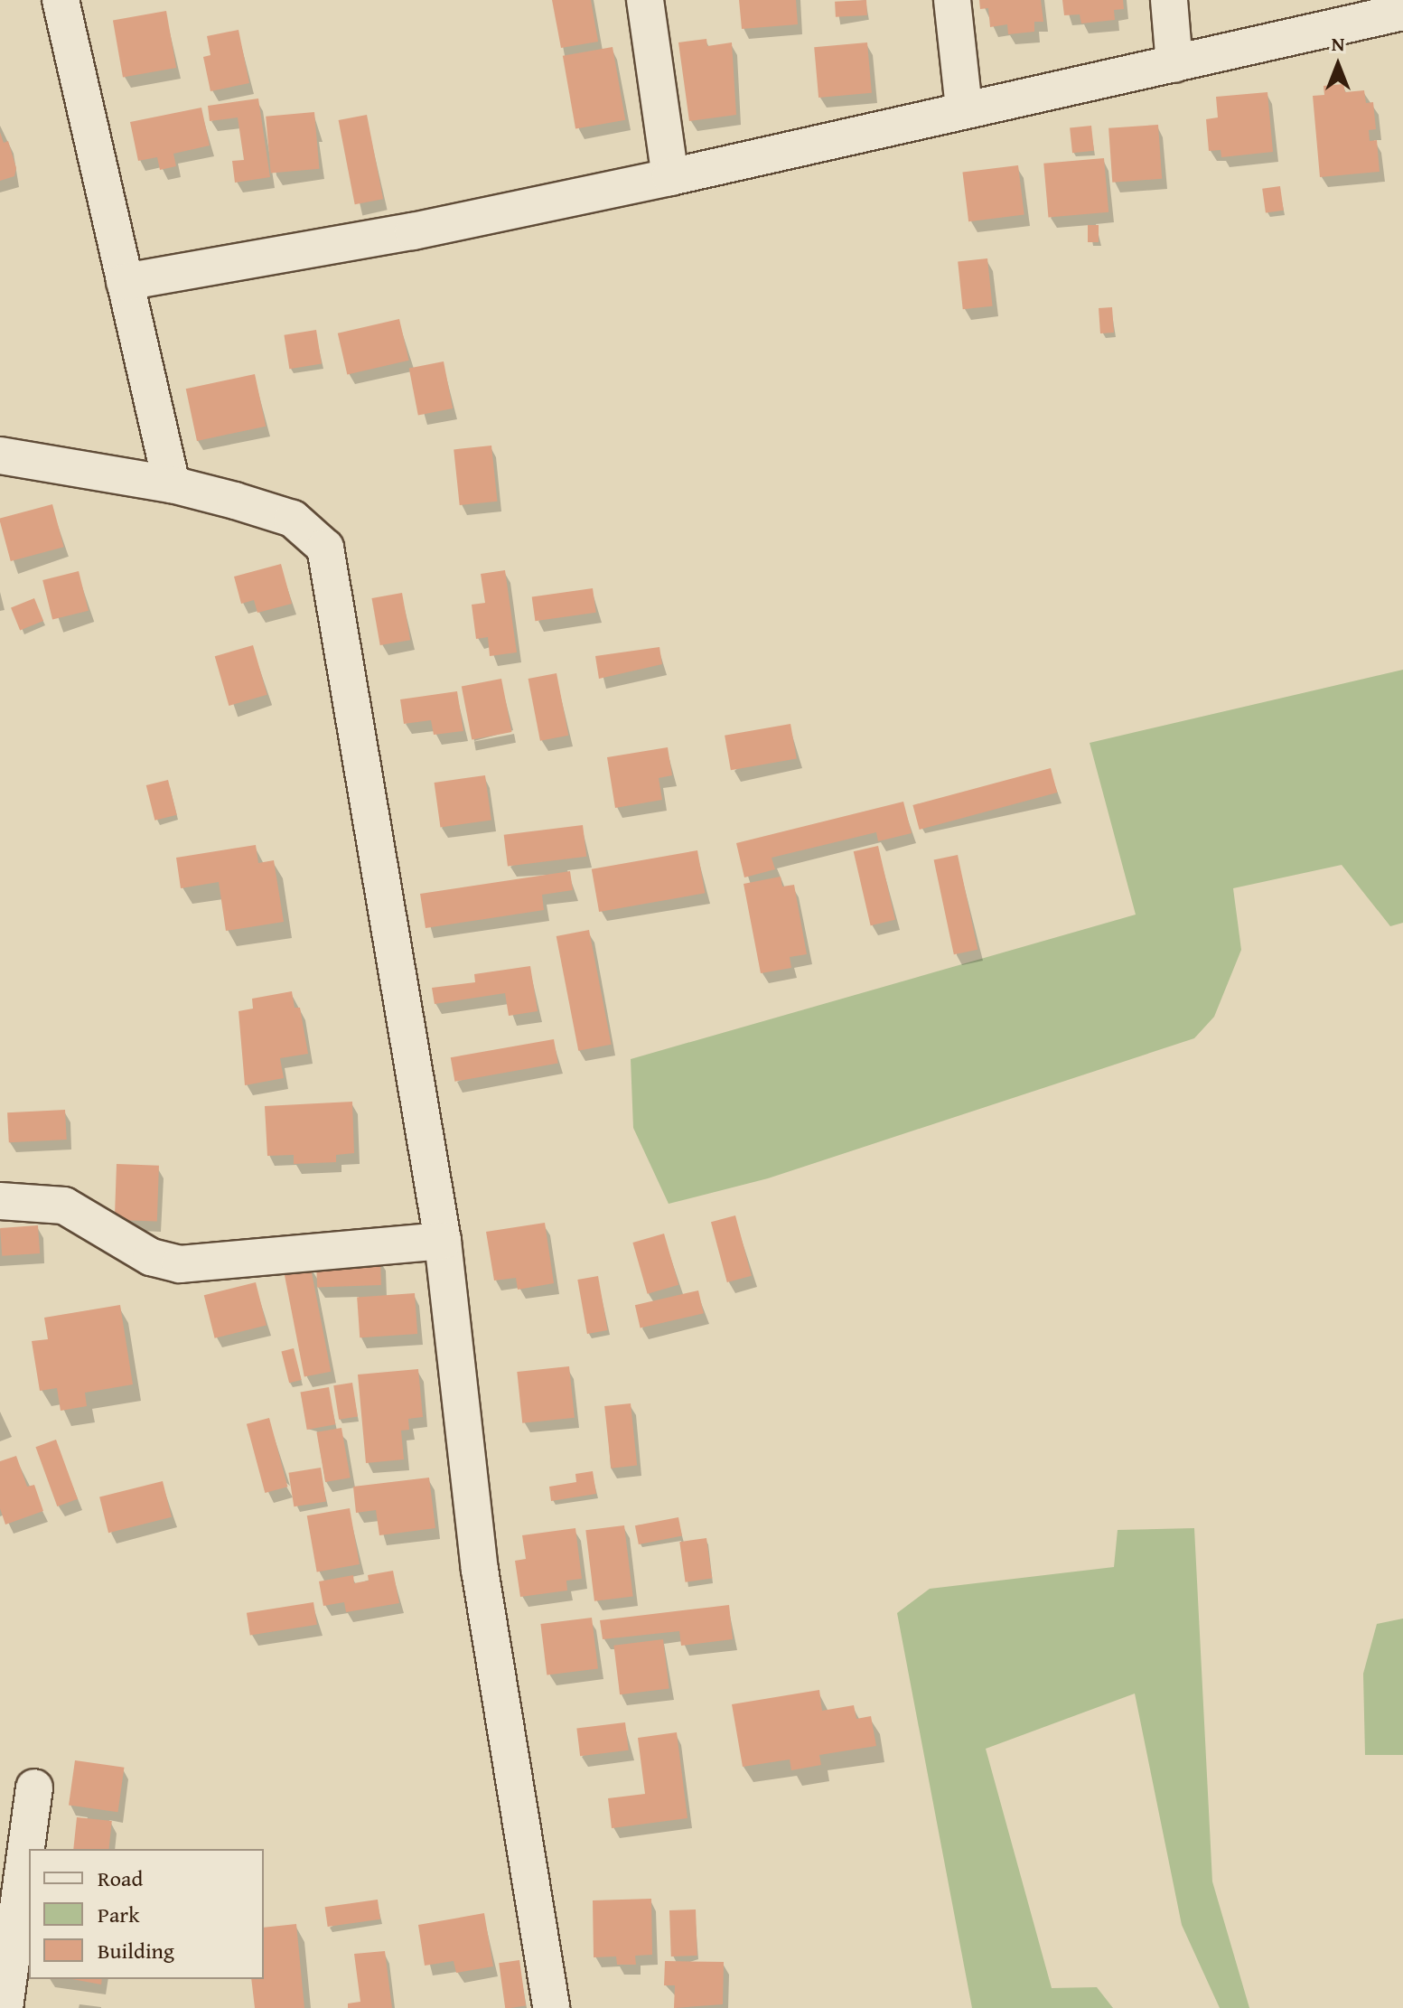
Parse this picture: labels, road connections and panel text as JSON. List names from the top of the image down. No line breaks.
{"legend":["Road","Park","Building"],"north":"top"}
